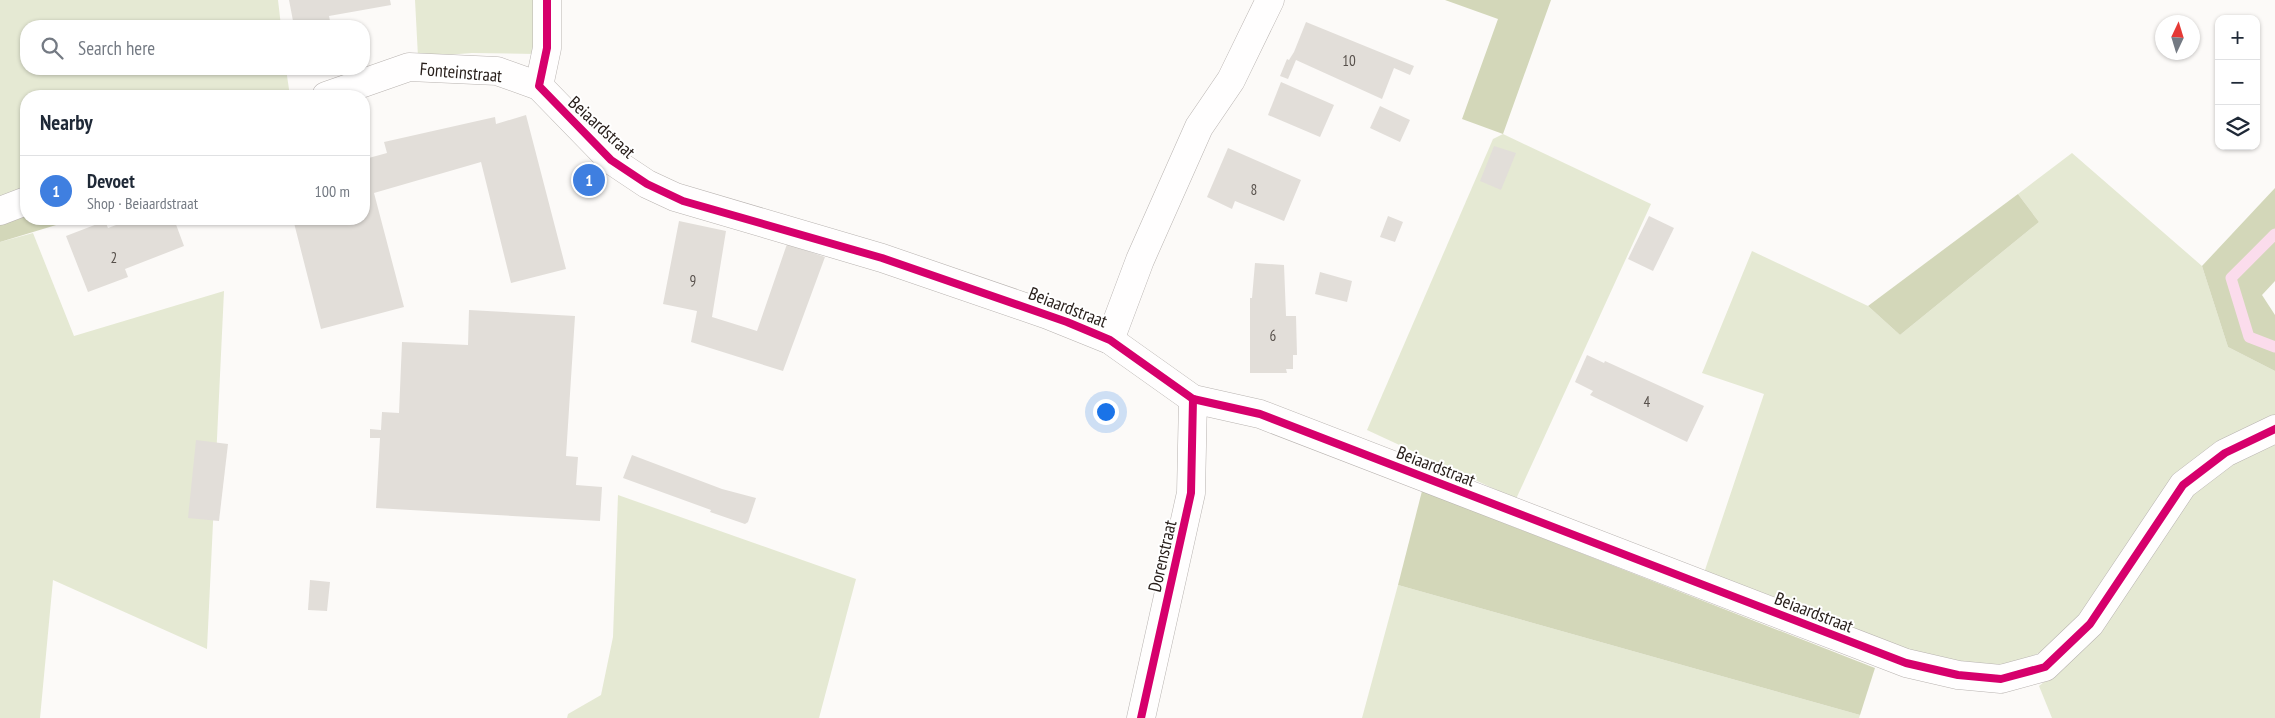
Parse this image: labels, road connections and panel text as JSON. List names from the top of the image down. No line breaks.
{"streets":{"street":["Fonteinstraat","Beiaardstraat","Dorenstraat"]},"crossings":[["Fonteinstraat","Beiaardstraat"],["Beiaardstraat","Dorenstraat"]],"house_numbers":["10","8","2","9","6","4"],"north":"top","page":{"map_buttons":["+","−"],"search":"Search here","heading":"Nearby","list":[{"mark":"1","name":"Devoet","note":"Shop · Beiaardstraat","value":"100 m"}],"pins":"1"}}
